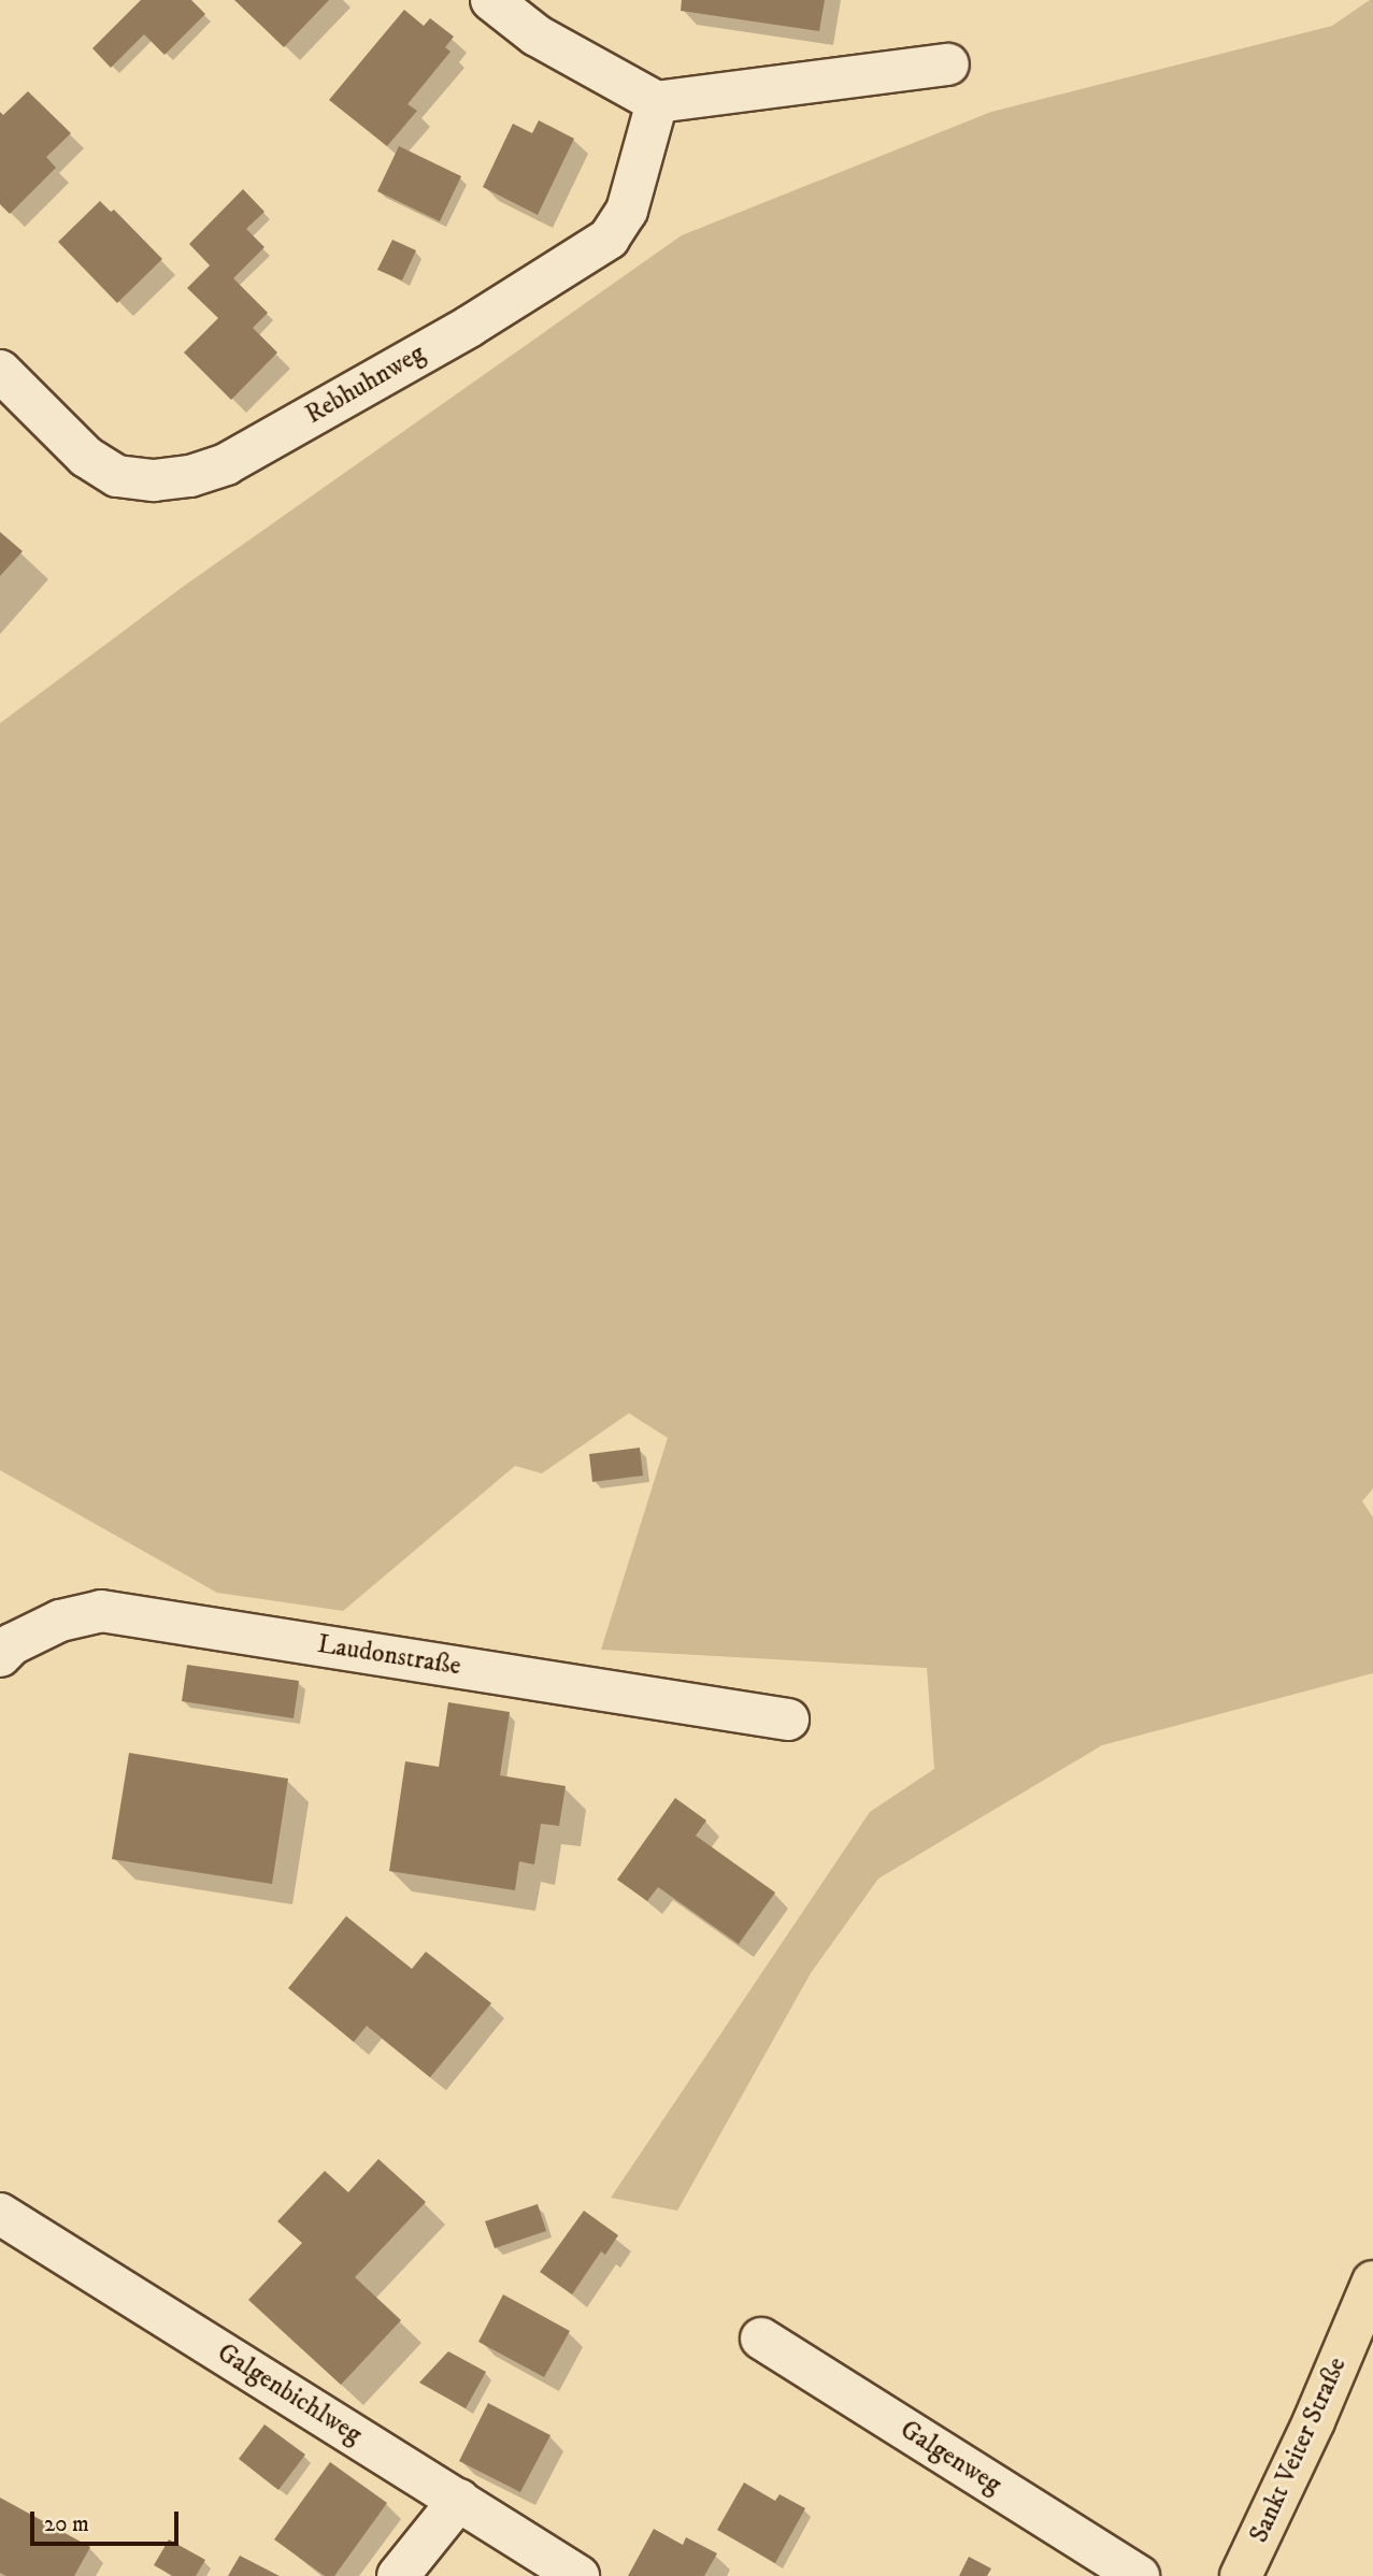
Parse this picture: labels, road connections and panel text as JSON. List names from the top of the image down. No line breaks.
{"streets":{"main road":["Sankt Veiter Straße"],"street":["Rebhuhnweg","Laudonstraße","Galgenbichlweg","Galgenweg"]},"scale_bar":"20 m"}
